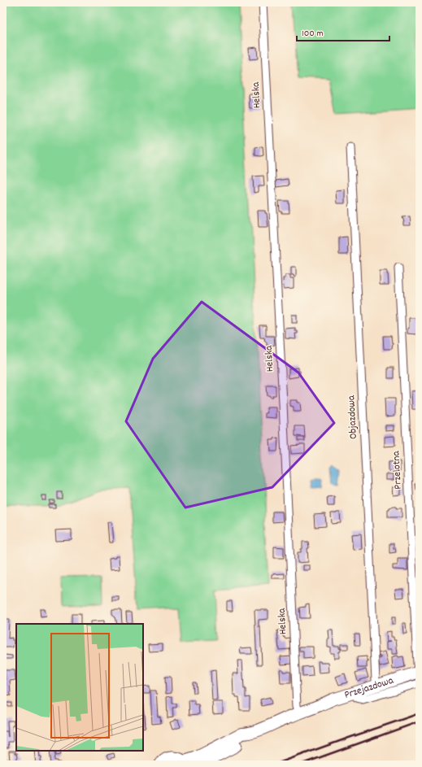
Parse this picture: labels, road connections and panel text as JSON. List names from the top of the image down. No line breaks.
{"streets":{"main road":["Przejazdowa"],"street":["Helska","Objazdowa","Przelotna"]},"crossings":[["Helska","Przejazdowa"],["Objazdowa","Przejazdowa"],["Przelotna","Przejazdowa"]],"scale_bar":"100 m"}
